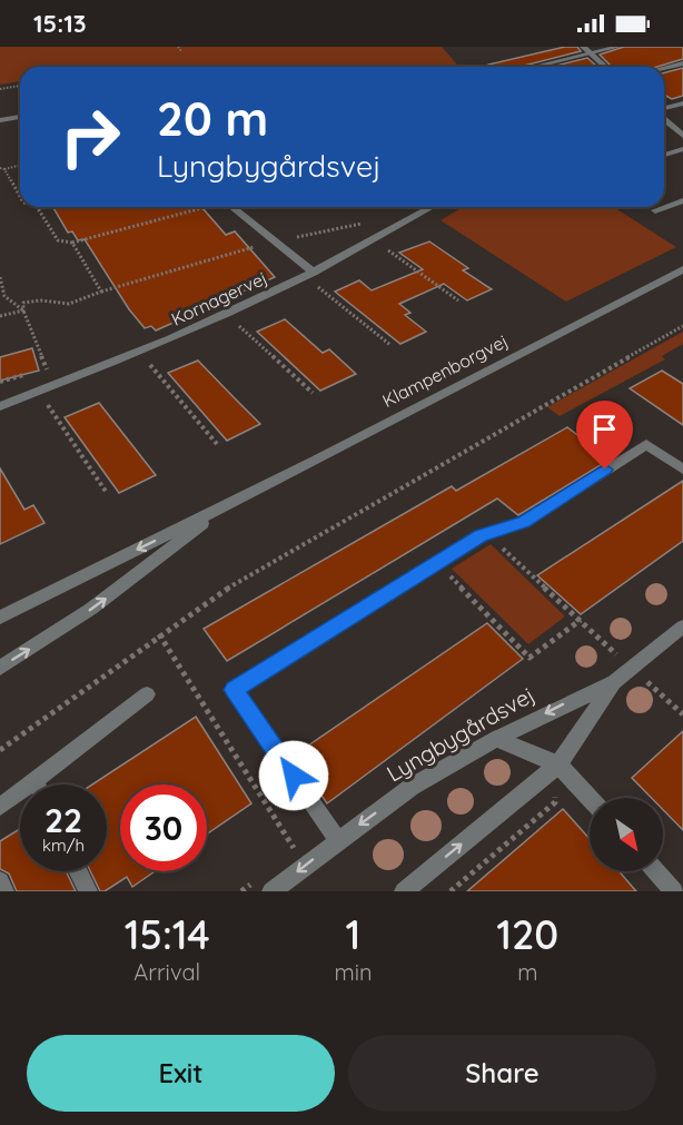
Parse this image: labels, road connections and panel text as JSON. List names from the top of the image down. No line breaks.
{"streets":{"street":["Kornagervej","Klampenborgvej","Lyngbygårdsvej"]},"north":"bottom right","page":{"status":"15:13","turn":["20 m","Lyngbygårdsvej"],"speed":"22 km/h","limit":"30","eta":["15:14","Arrival","1","min","120","m"],"buttons":["Exit","Share"]}}
